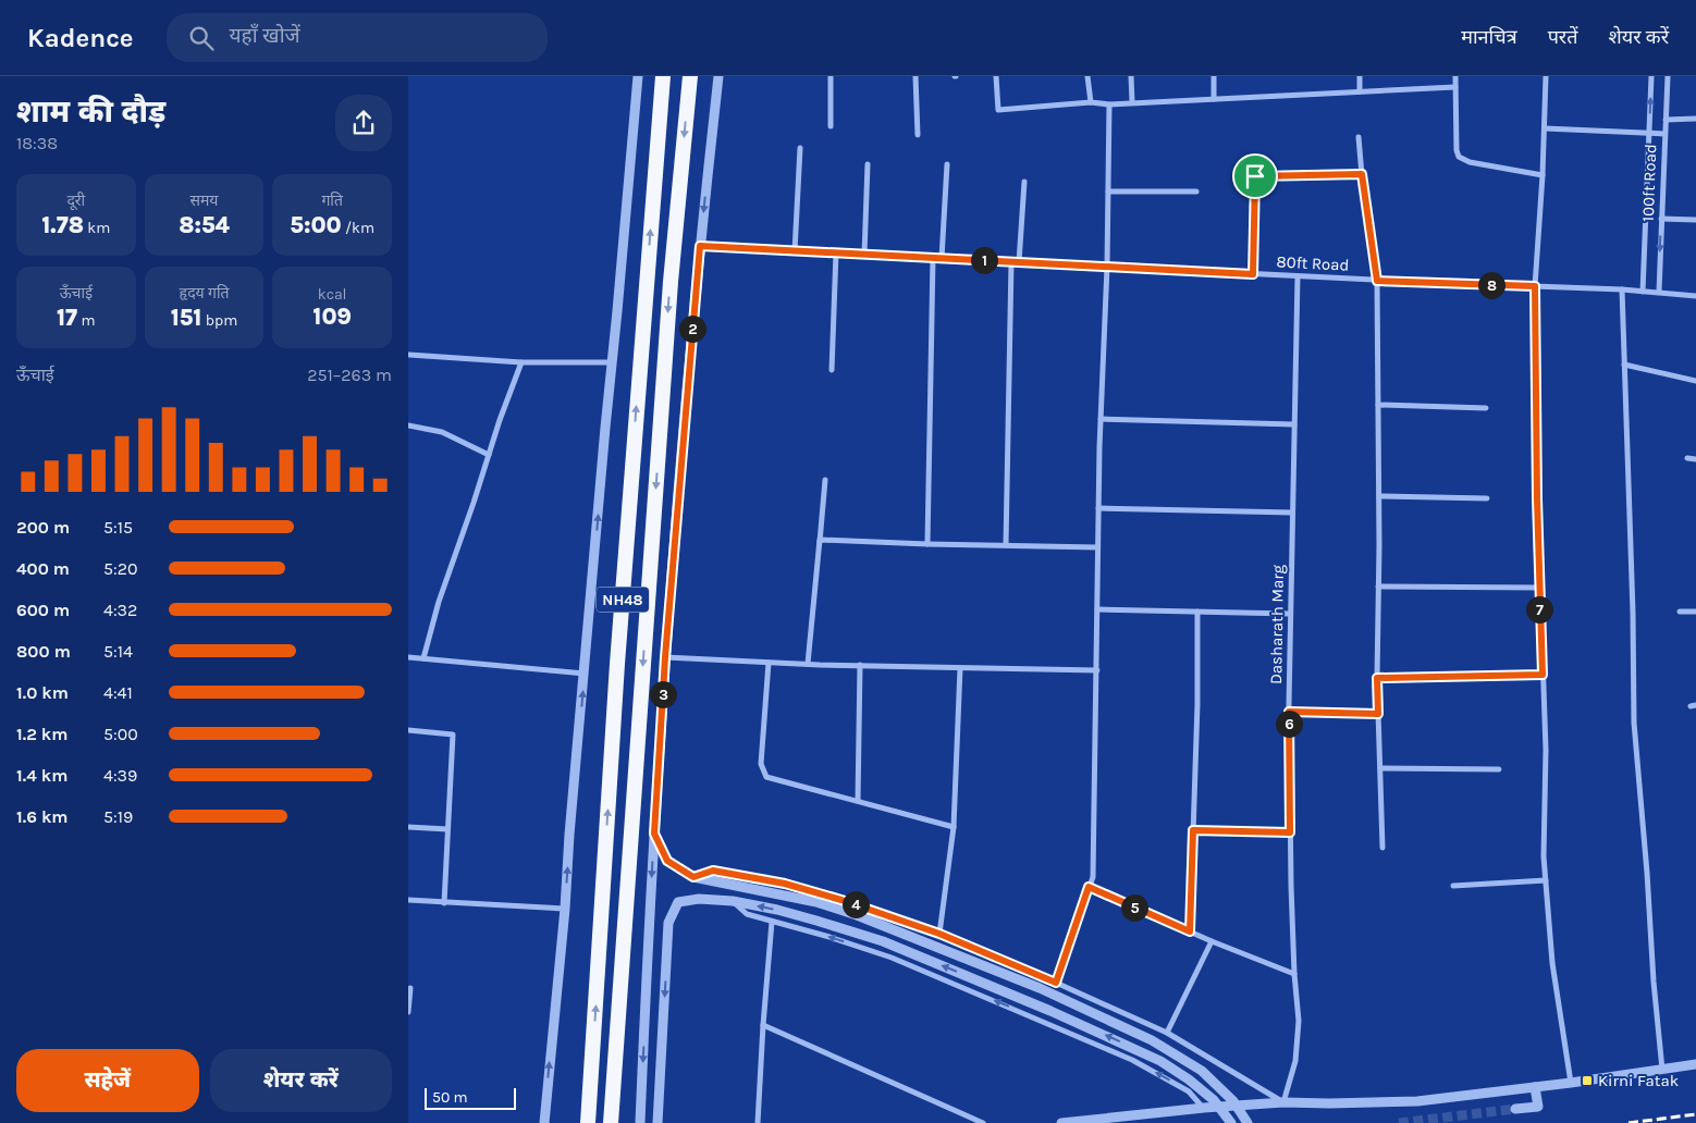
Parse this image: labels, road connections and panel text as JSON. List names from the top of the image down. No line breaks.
{"streets":{"highway":["NH48"],"street":["100ft Road","80ft Road","Dasharath Marg"]},"crossings":[["100ft Road","80ft Road"],["80ft Road","Dasharath Marg"]],"places":{"transit":["Kirni Fatak"]},"scale_bar":"50 m","page":{"header":"Kadence","search":"यहाँ खोजें","nav":["मानचित्र","परतें","शेयर करें"],"heading":["शाम की दौड़","18:38"],"stats":[["दूरी","1.78 km"],["समय","8:54"],["गति","5:00 /km"],["ऊँचाई","17 m"],["हृदय गति","151 bpm"],["kcal","109"]],"pins":["1","8","2","7","3","6","4","5"],"chart":["ऊँचाई","251–263 m"],"list":[{"name":"200 m","note":"5:15"},{"name":"400 m","note":"5:20"},{"name":"600 m","note":"4:32"},{"name":"800 m","note":"5:14"},{"name":"1.0 km","note":"4:41"},{"name":"1.2 km","note":"5:00"},{"name":"1.4 km","note":"4:39"},{"name":"1.6 km","note":"5:19"}],"buttons":["सहेजें","शेयर करें"],"scale":"50 m"}}
